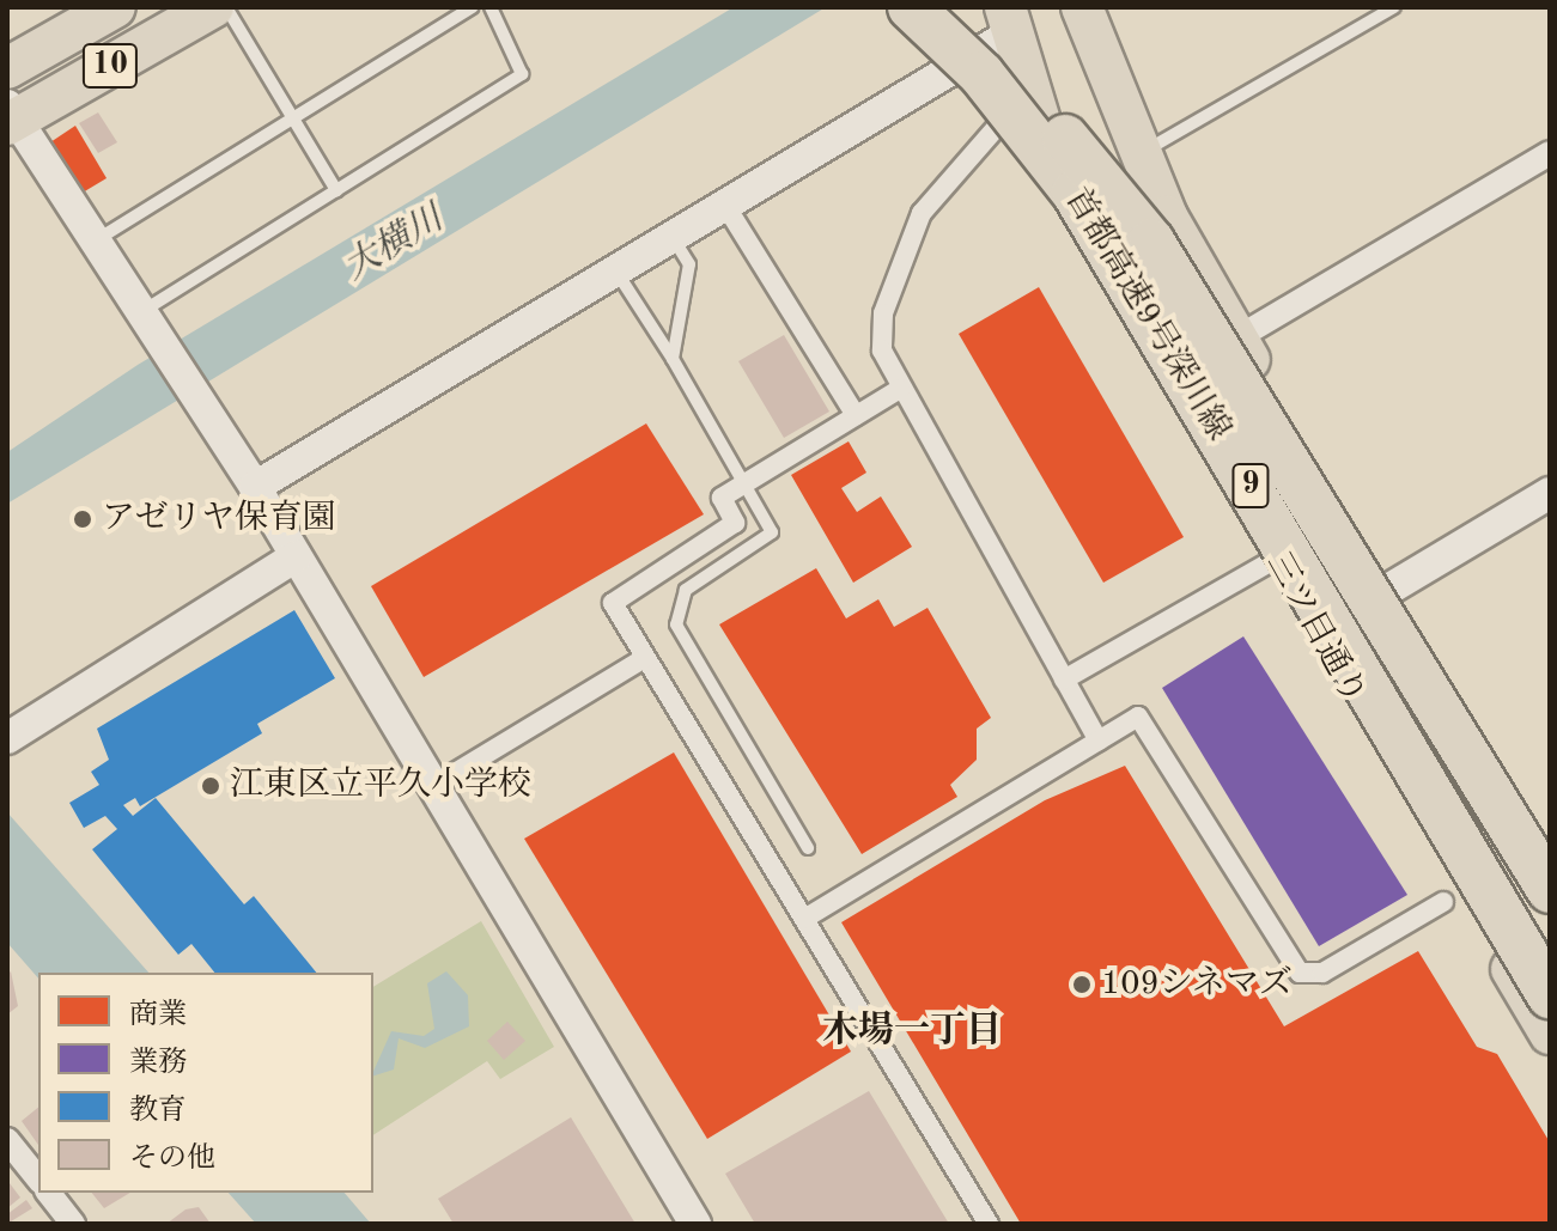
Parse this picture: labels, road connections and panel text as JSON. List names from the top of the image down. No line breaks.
{"streets":{"highway":["首都高速9号深川線","9"],"main road":["10","三ツ目通り"]},"districts":["木場一丁目"],"water":["大横川"],"places":["アゼリヤ保育園","江東区立平久小学校","109シネマズ"],"legend":["商業","業務","教育","その他"]}
